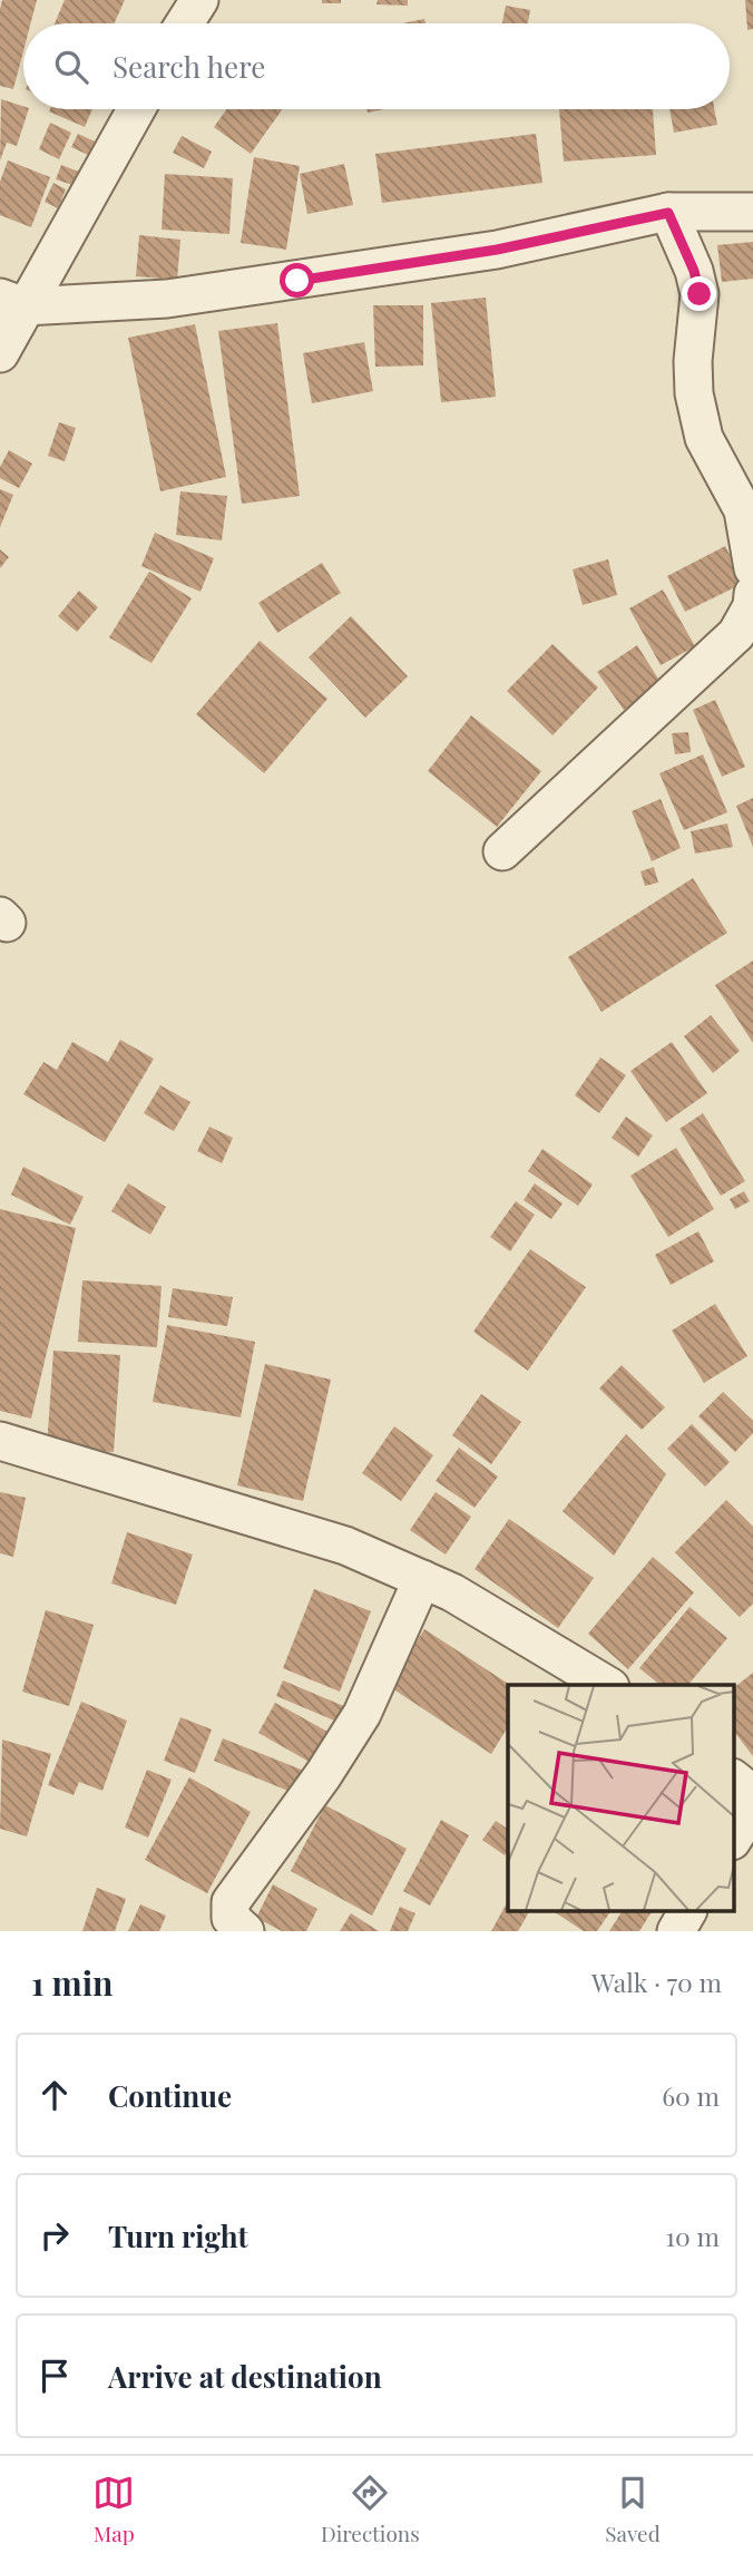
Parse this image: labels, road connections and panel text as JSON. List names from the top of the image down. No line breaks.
{"page":{"search":"Search here","heading":["1 min","Walk · 70 m"],"list":[["Continue","60 m"],["Turn right","10 m"],"Arrive at destination"],"nav":["Map","Directions","Saved"]}}
